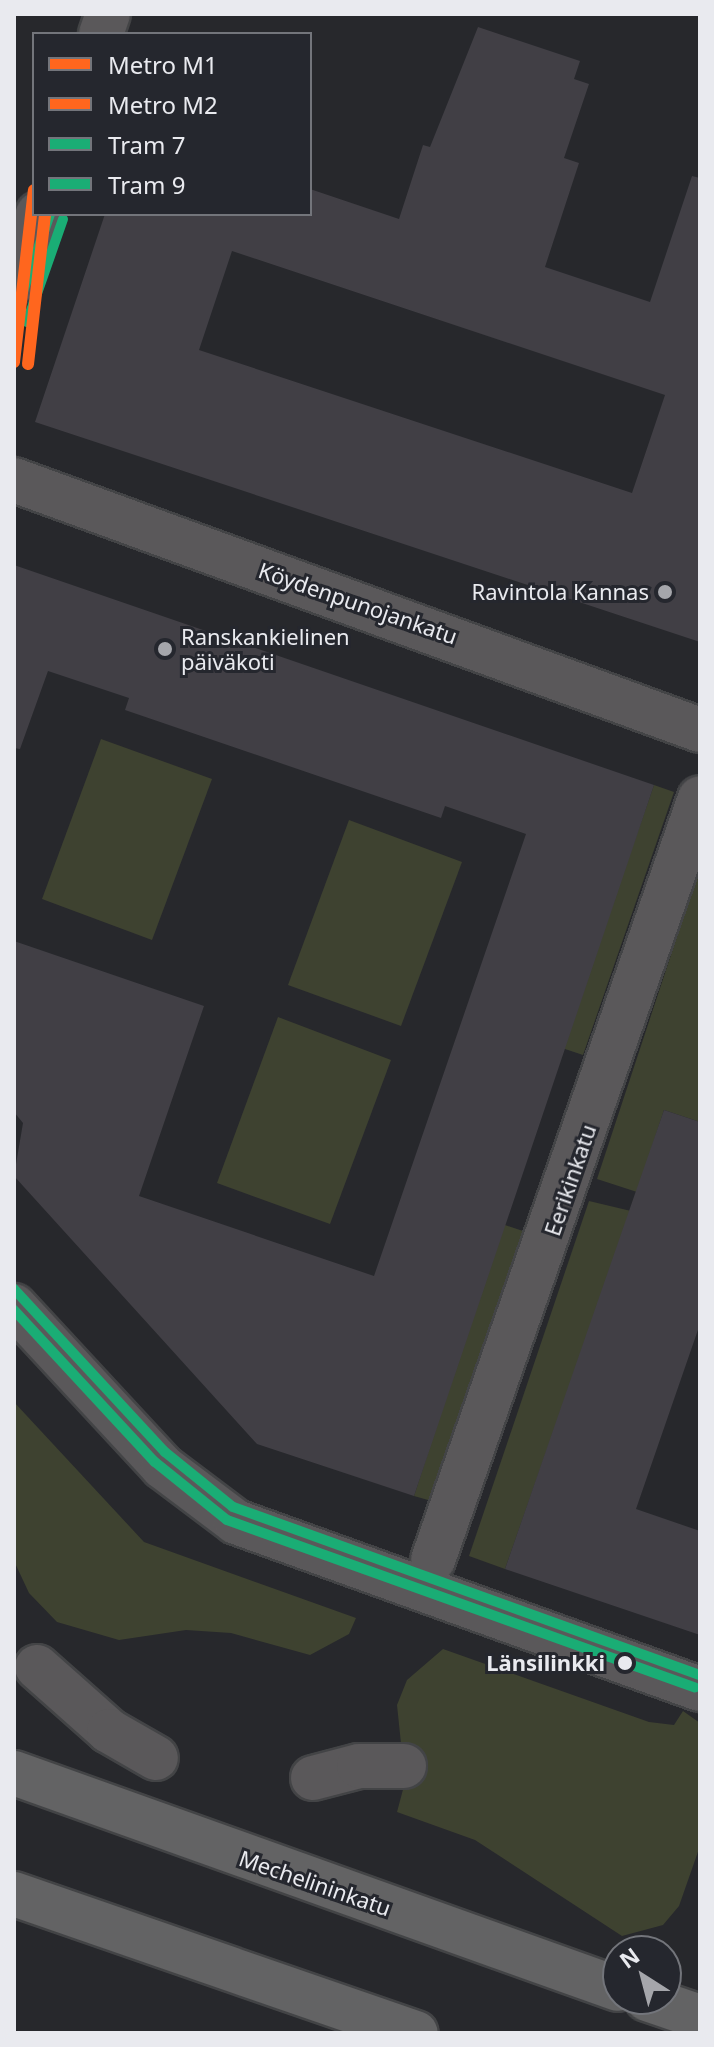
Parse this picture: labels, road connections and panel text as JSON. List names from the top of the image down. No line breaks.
{"streets":{"main road":["Mechelininkatu"],"street":["Köydenpunojankatu","Eerikinkatu"]},"places":["Ravintola Kannas","Ranskankielinen päiväkoti","Länsilinkki"],"lines":["metro line M1","metro line M2","tram line 7","tram line 9"],"legend":["Metro M1","Metro M2","Tram 7","Tram 9"],"north":"top left"}
